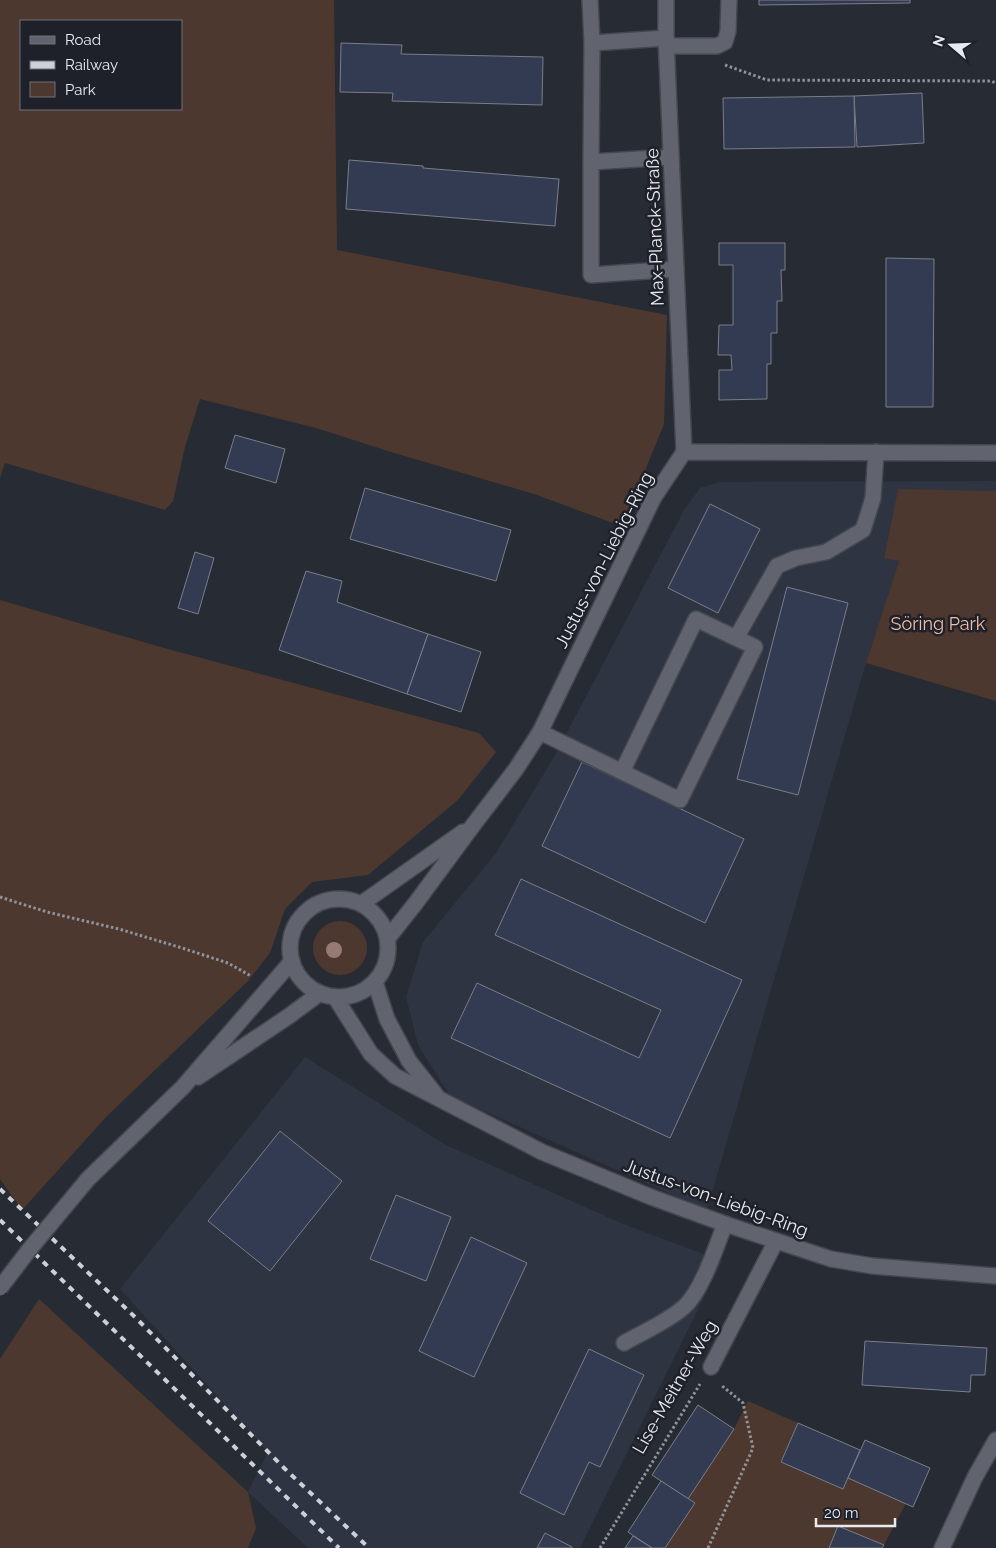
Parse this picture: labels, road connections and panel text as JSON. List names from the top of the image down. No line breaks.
{"streets":{"street":["Max-Planck-Straße","Justus-von-Liebig-Ring","Lise-Meitner-Weg"]},"crossings":[["Max-Planck-Straße","Justus-von-Liebig-Ring"],["Justus-von-Liebig-Ring","Lise-Meitner-Weg"]],"parks":["Söring Park"],"legend":["Road","Railway","Park"],"scale_bar":"20 m","north":"left"}
